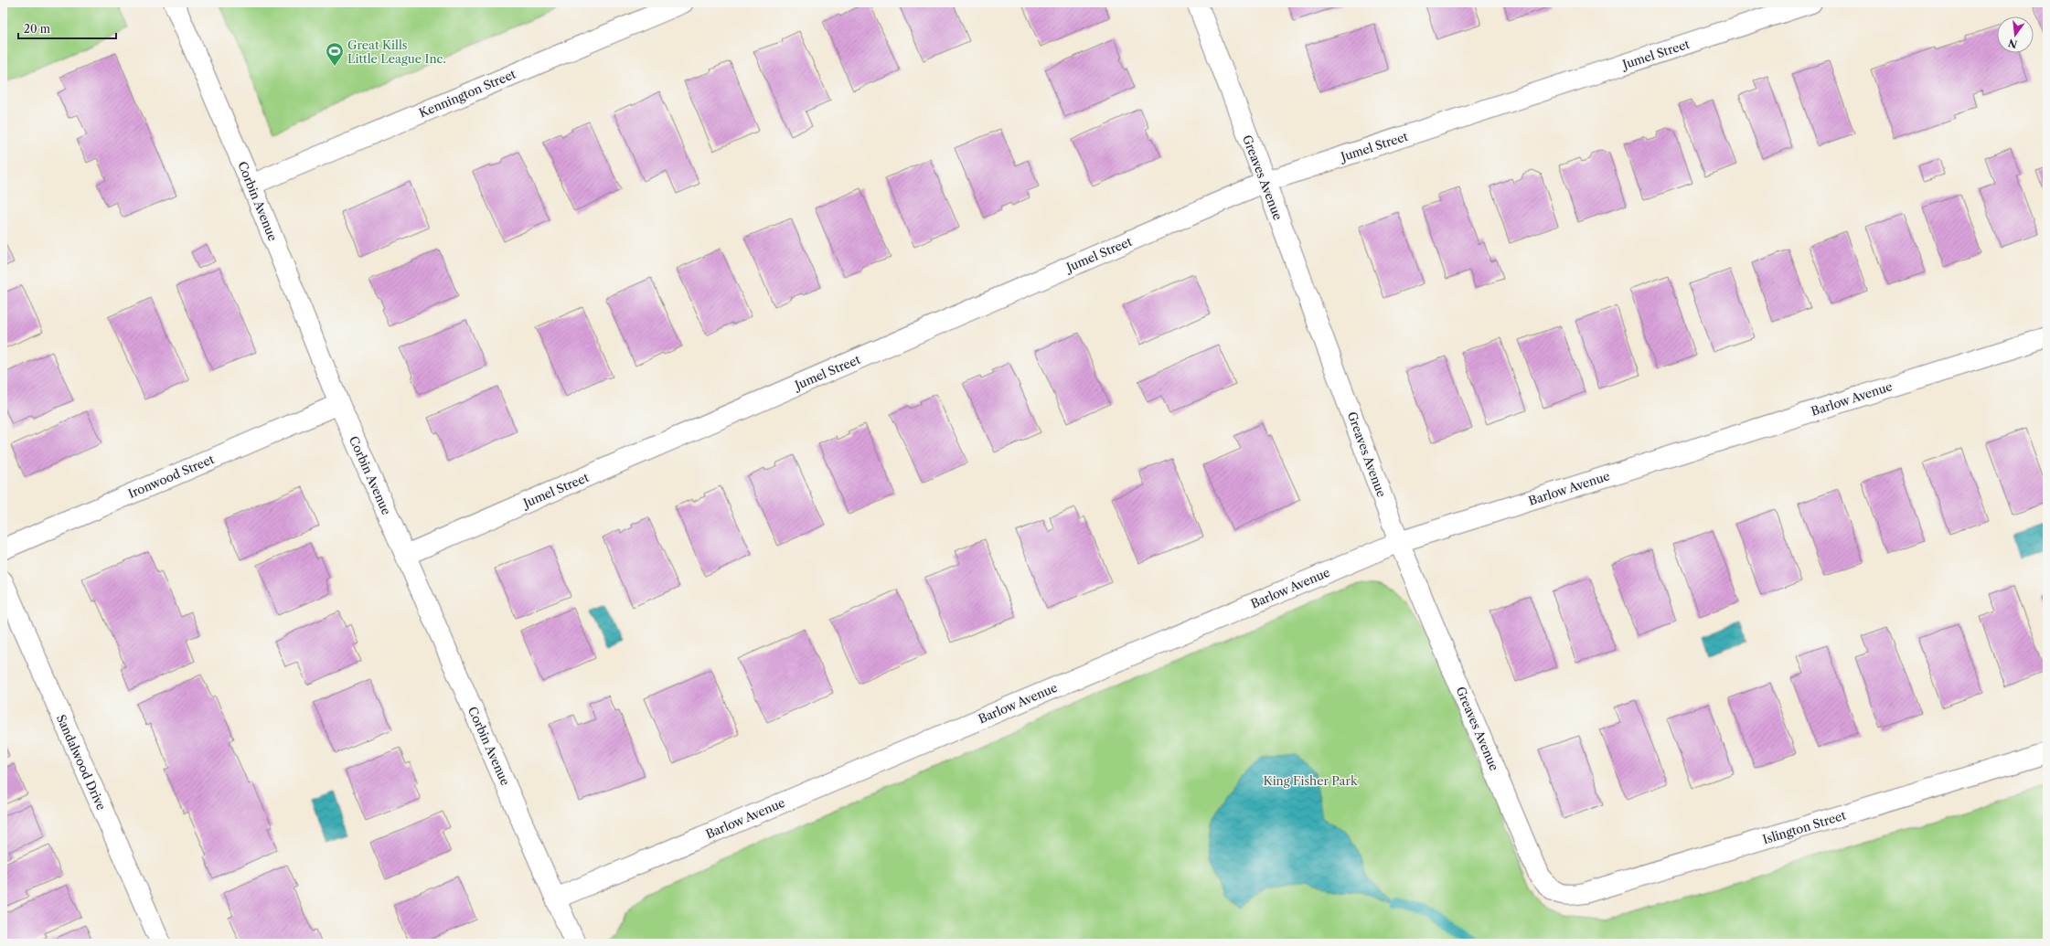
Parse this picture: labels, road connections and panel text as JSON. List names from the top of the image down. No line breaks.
{"streets":{"street":["Jumel Street","Kennington Street","Greaves Avenue","Corbin Avenue","Barlow Avenue","Ironwood Street","Sandalwood Drive","Islington Street"]},"crossings":[["Jumel Street","Greaves Avenue"],["Jumel Street","Corbin Avenue"],["Kennington Street","Corbin Avenue"],["Greaves Avenue","Barlow Avenue"],["Greaves Avenue","Islington Street"],["Corbin Avenue","Barlow Avenue"],["Corbin Avenue","Ironwood Street"]],"parks":["King Fisher Park"],"places":{"sports":["Great Kills Little League Inc."]},"scale_bar":"20 m","north":"bottom"}
